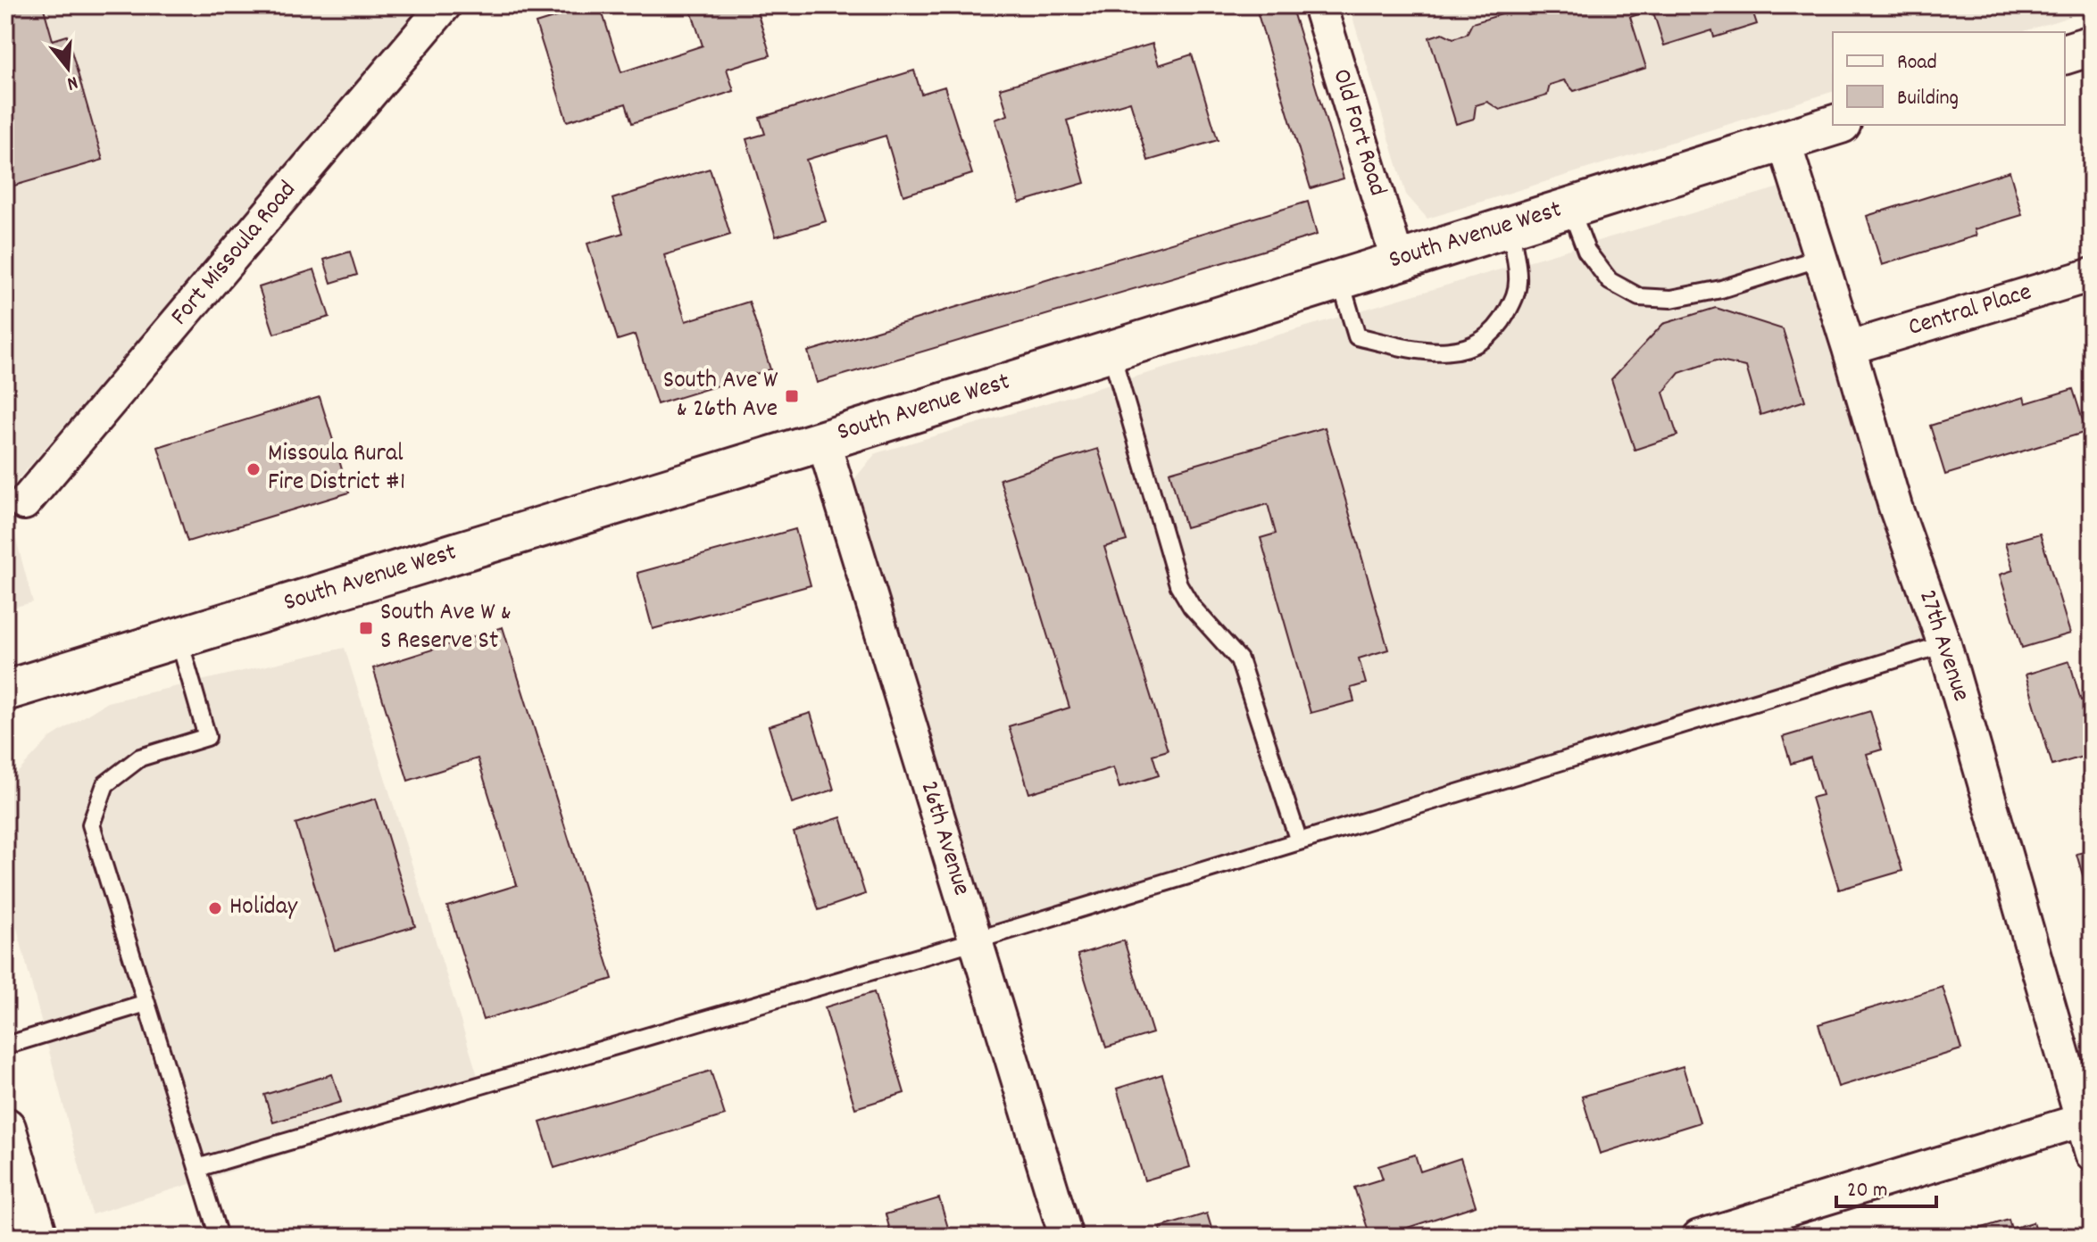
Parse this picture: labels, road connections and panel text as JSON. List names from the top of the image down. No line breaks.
{"streets":{"main road":["South Avenue West"],"street":["Old Fort Road","Fort Missoula Road","Central Place","27th Avenue","26th Avenue"]},"crossings":[["Old Fort Road","South Avenue West"],["South Avenue West","27th Avenue"],["South Avenue West","26th Avenue"],["Central Place","27th Avenue"]],"places":{"transit":["South Ave W & 26th Ave","South Ave W & S Reserve St"],"other":["Missoula Rural Fire District #1","Holiday"]},"legend":["Road","Building"],"scale_bar":"20 m","north":"bottom"}
